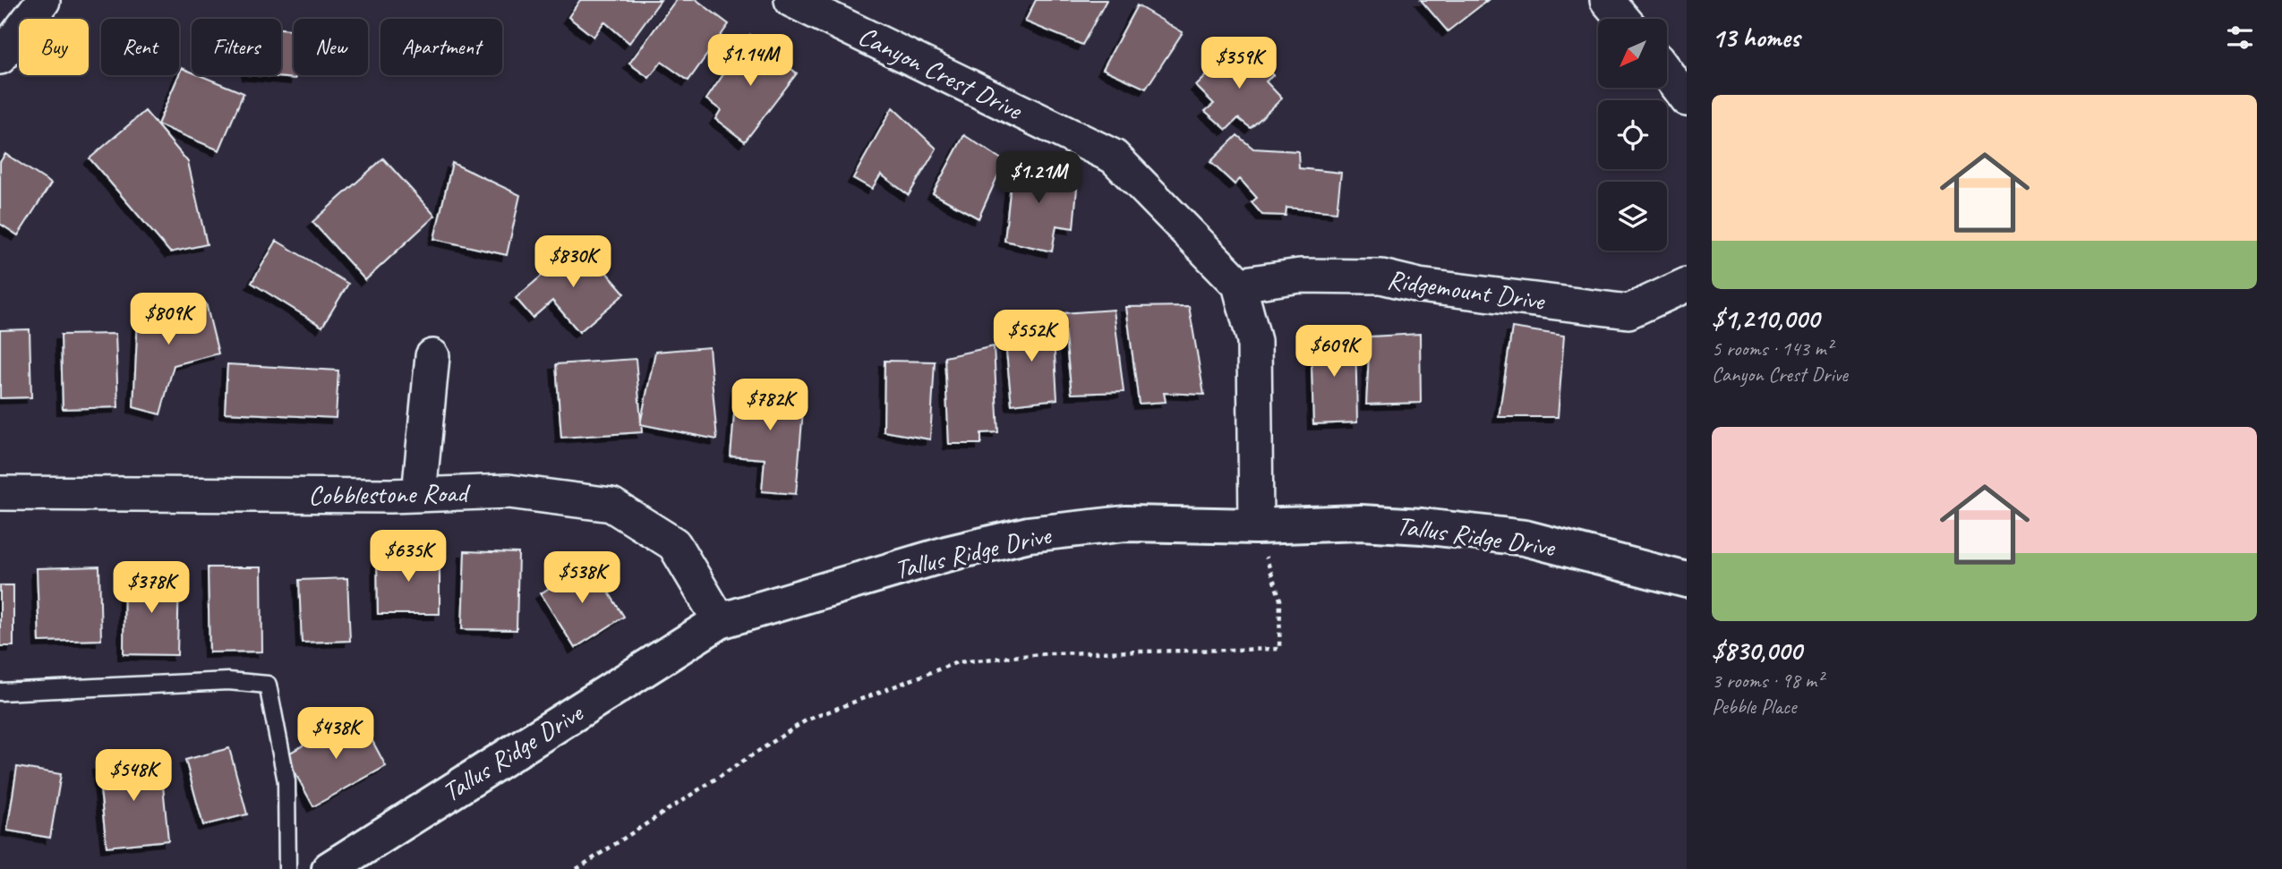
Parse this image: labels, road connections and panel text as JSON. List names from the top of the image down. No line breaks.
{"streets":{"street":["Canyon Crest Drive","Ridgemount Drive","Cobblestone Road","Tallus Ridge Drive"]},"crossings":[["Canyon Crest Drive","Ridgemount Drive"],["Canyon Crest Drive","Tallus Ridge Drive"],["Cobblestone Road","Tallus Ridge Drive"]],"north":"bottom left","page":{"heading":"13 homes","chip":["Buy","Rent","Filters","New","Apartment"],"price":["$1.14M","$359K","$1.21M","$830K","$809K","$552K","$609K","$782K","$635K","$538K","$378K","$438K","$548K"],"list":[{"name":"$1,210,000","note":"5 rooms · 143 m² · Canyon Crest Drive"},{"name":"$830,000","note":"3 rooms · 98 m² · Pebble Place"}]}}
